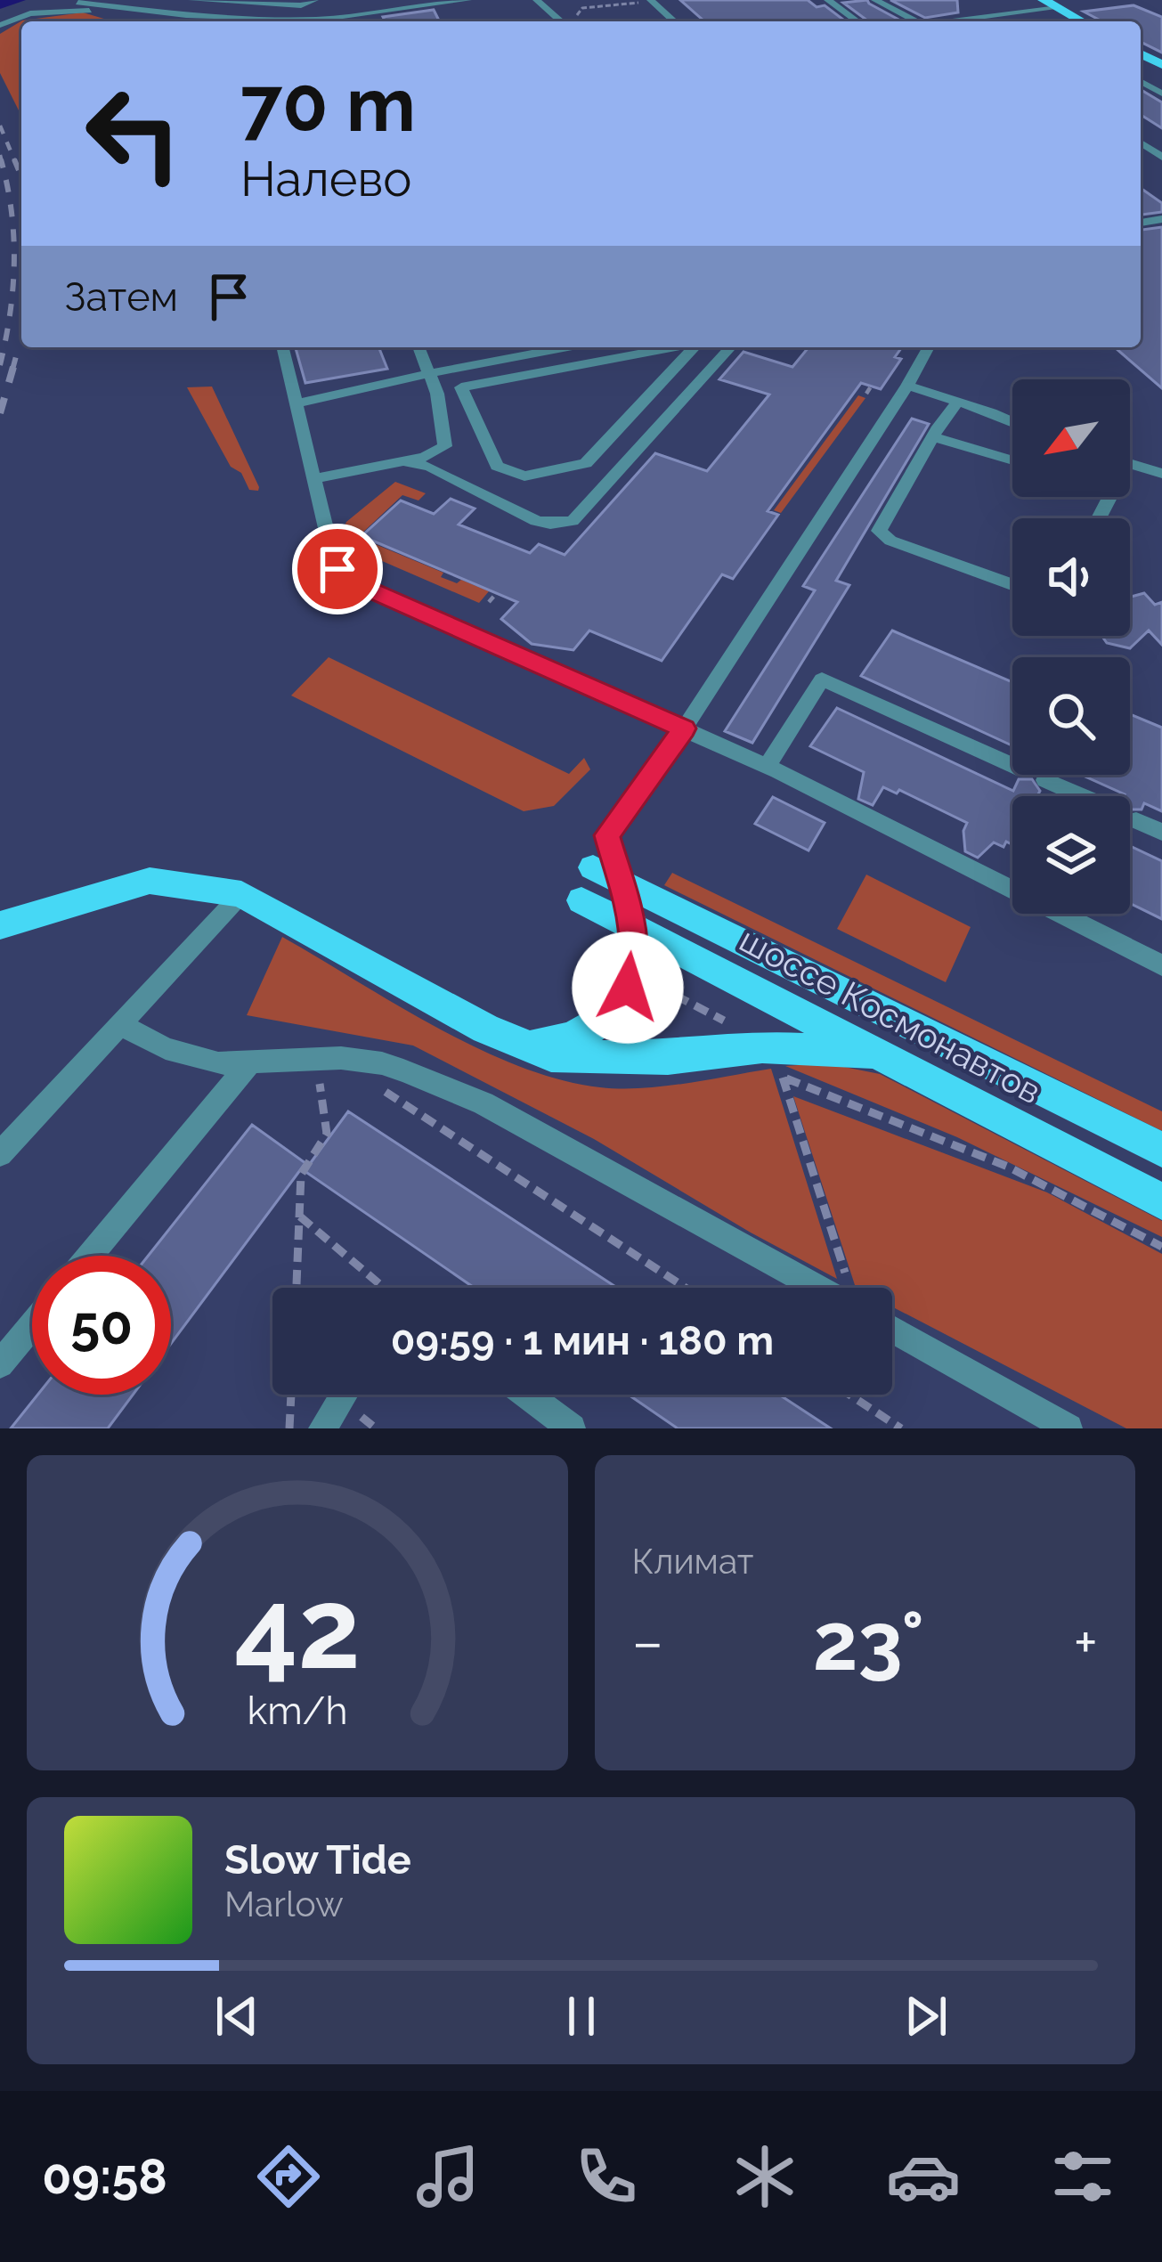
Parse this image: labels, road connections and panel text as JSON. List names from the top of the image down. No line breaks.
{"streets":{"main road":["шоссе Космонавтов"]},"north":"bottom left","page":{"turn":["70 m","Налево"],"then":"Затем","limit":"50","trip":"09:59 · 1 мин · 180 m","tile":"Климат","heat":["−","23°","+"],"song":["Slow Tide","Marlow"],"tabs":"09:58","gauge":["42","km/h"]}}
